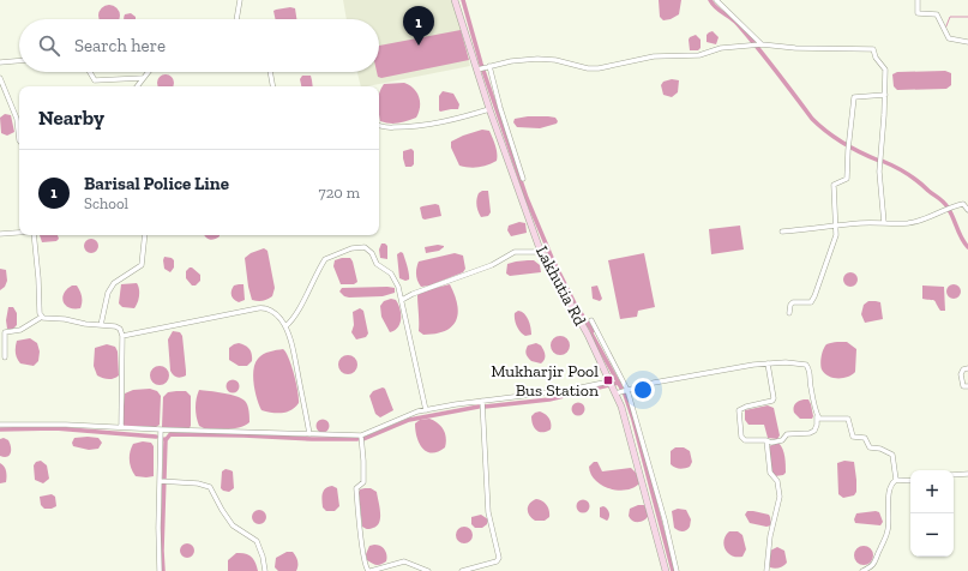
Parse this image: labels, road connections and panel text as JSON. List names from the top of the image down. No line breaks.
{"streets":{"street":["Lakhutia Rd"]},"places":{"transit":["Mukharjir Pool Bus Station"]},"page":{"pins":"1","search":"Search here","heading":"Nearby","list":[{"mark":"1","name":"Barisal Police Line","note":"School","value":"720 m"}],"map_buttons":["+","−"]}}
